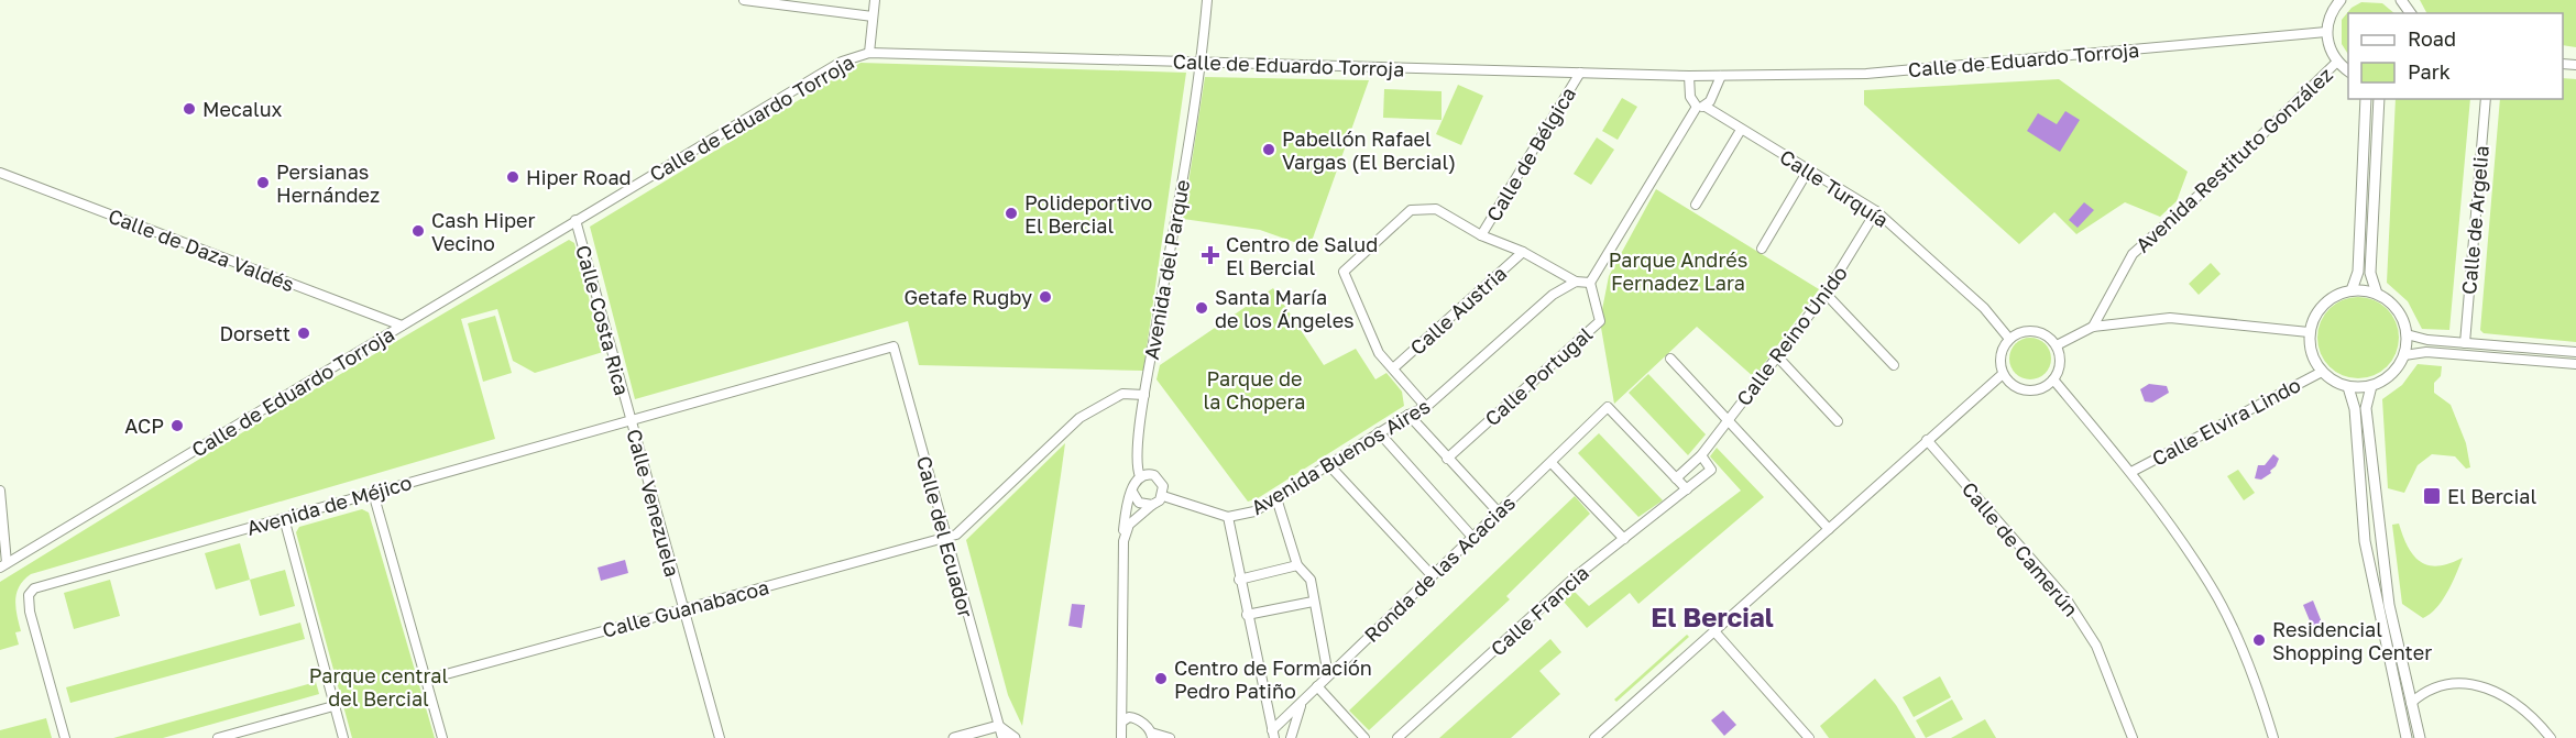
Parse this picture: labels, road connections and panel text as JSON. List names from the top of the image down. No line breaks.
{"streets":{"street":["Calle de Eduardo Torroja","Calle de Bélgica","Avenida Restituto González","Calle Turquía","Calle de Argelia","Calle de Daza Valdés","Avenida del Parque","Calle Austria","Calle Costa Rica","Calle Reino Unido","Calle Portugal","Calle Elvira Lindo","Avenida Buenos Aires","Calle Venezuela","Avenida de Méjico","Calle del Ecuador","Calle de Camerún","Ronda de las Acacias","Calle Guanabacoa","Calle Francia"]},"crossings":[["Calle de Eduardo Torroja","Calle de Bélgica"],["Calle de Eduardo Torroja","Calle de Daza Valdés"],["Calle de Eduardo Torroja","Avenida del Parque"],["Calle de Eduardo Torroja","Calle Costa Rica"],["Calle Turquía","Calle Reino Unido"],["Avenida del Parque","Avenida Buenos Aires"],["Avenida del Parque","Calle Guanabacoa"],["Calle Costa Rica","Calle Venezuela"],["Calle Costa Rica","Avenida de Méjico"],["Calle Reino Unido","Ronda de las Acacias"],["Calle Reino Unido","Calle Francia"],["Calle Venezuela","Avenida de Méjico"],["Calle Venezuela","Calle Guanabacoa"],["Avenida de Méjico","Calle del Ecuador"],["Calle del Ecuador","Calle Guanabacoa"]],"districts":["El Bercial"],"parks":["Parque Andrés Fernadez Lara","Parque de la Chopera","Parque central del Bercial"],"places":{"other":["Mecalux","Pabellón Rafael Vargas (El Bercial)","Hiper Road","Persianas Hernández","Polideportivo El Bercial","Cash Hiper Vecino","Getafe Rugby","Santa María de los Ángeles","Dorsett","ACP","Residencial Shopping Center","Centro de Formación Pedro Patiño"],"health":["Centro de Salud El Bercial"],"transit":["El Bercial"]},"legend":["Road","Park"]}
